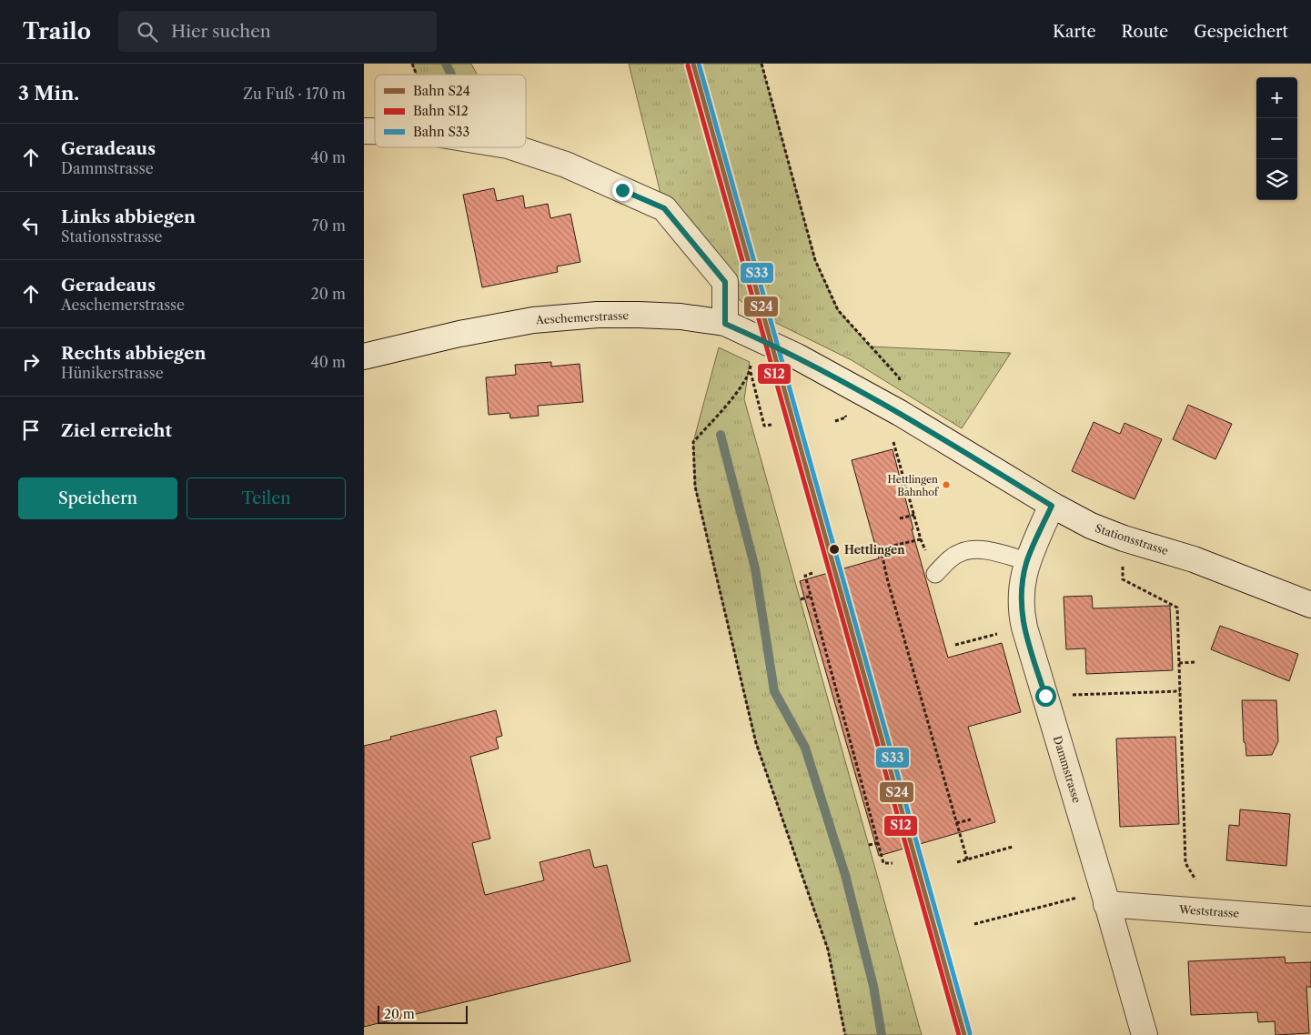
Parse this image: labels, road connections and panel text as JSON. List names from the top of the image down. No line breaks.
{"streets":{"street":["Aeschemerstrasse","Stationsstrasse","Dammstrasse","Weststrasse"]},"crossings":[["Aeschemerstrasse","Stationsstrasse"],["Stationsstrasse","Dammstrasse"],["Dammstrasse","Weststrasse"]],"places":["Hettlingen Bahnhof","Hettlingen"],"lines":["rail line S24","rail line S33","rail line S12"],"legend":["Bahn S24","Bahn S12","Bahn S33"],"scale_bar":"20 m","page":{"header":"Trailo","search":"Hier suchen","nav":["Karte","Route","Gespeichert"],"heading":["3 Min.","Zu Fuß · 170 m"],"map_buttons":["+","−"],"list":[["Geradeaus","Dammstrasse","40 m"],["Links abbiegen","Stationsstrasse","70 m"],["Geradeaus","Aeschemerstrasse","20 m"],["Rechts abbiegen","Hünikerstrasse","40 m"],"Ziel erreicht"],"buttons":["Speichern","Teilen"],"scale":"20 m"}}
